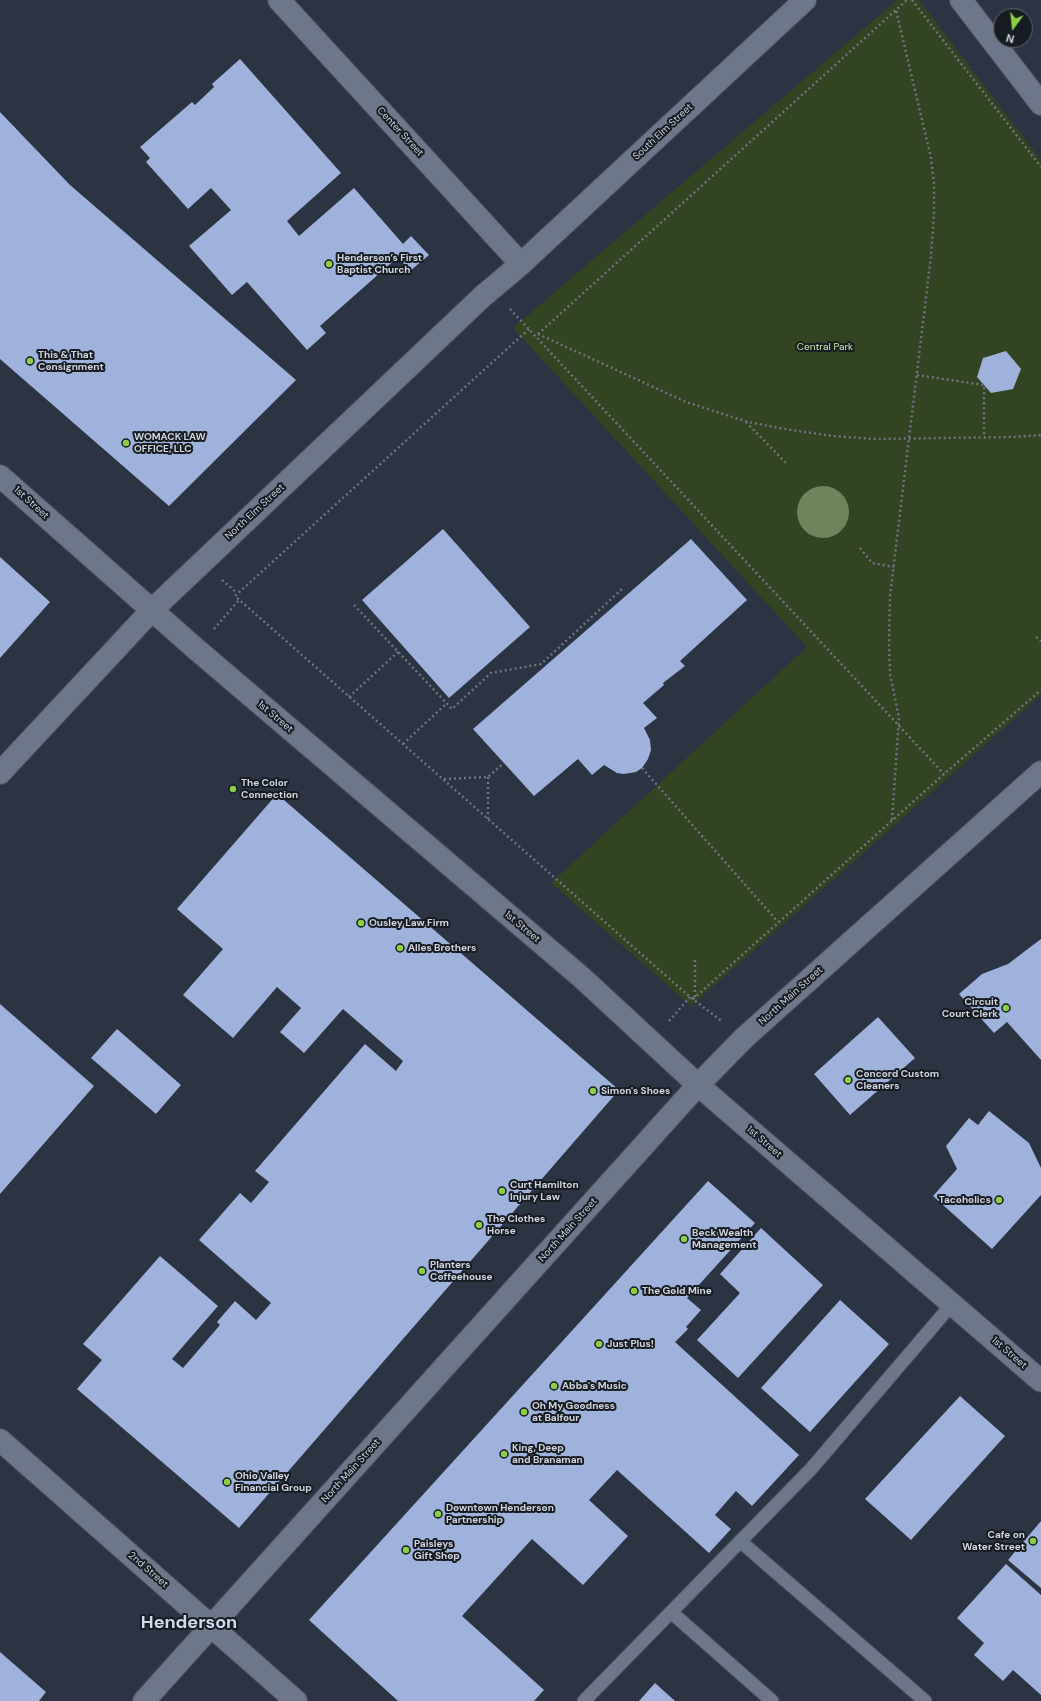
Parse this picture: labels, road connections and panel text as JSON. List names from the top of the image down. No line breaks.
{"streets":{"street":["Center Street","South Elm Street","1st Street","North Elm Street","North Main Street","2nd Street"]},"crossings":[["Center Street","South Elm Street"],["Center Street","North Elm Street"],["South Elm Street","North Elm Street"],["1st Street","North Elm Street"],["1st Street","North Main Street"],["North Main Street","2nd Street"]],"districts":["Henderson"],"parks":["Central Park"],"places":["Henderson’s First Baptist Church","This & That Consignment","WOMACK LAW OFFICE, LLC","The Color Connection","Ousley Law Firm","Alles Brothers","Circuit Court Clerk","Concord Custom Cleaners","Simon's Shoes","Curt Hamilton Injury Law","Tacoholics","The Clothes Horse","Beck Wealth Management","Planters Coffeehouse","The Gold Mine","Just Plus!","Abba's Music","Oh My Goodness at Balfour","King, Deep and Branaman","Ohio Valley Financial Group","Downtown Henderson Partnership","Cafe on Water Street","Paisleys Gift Shop"],"north":"bottom"}
